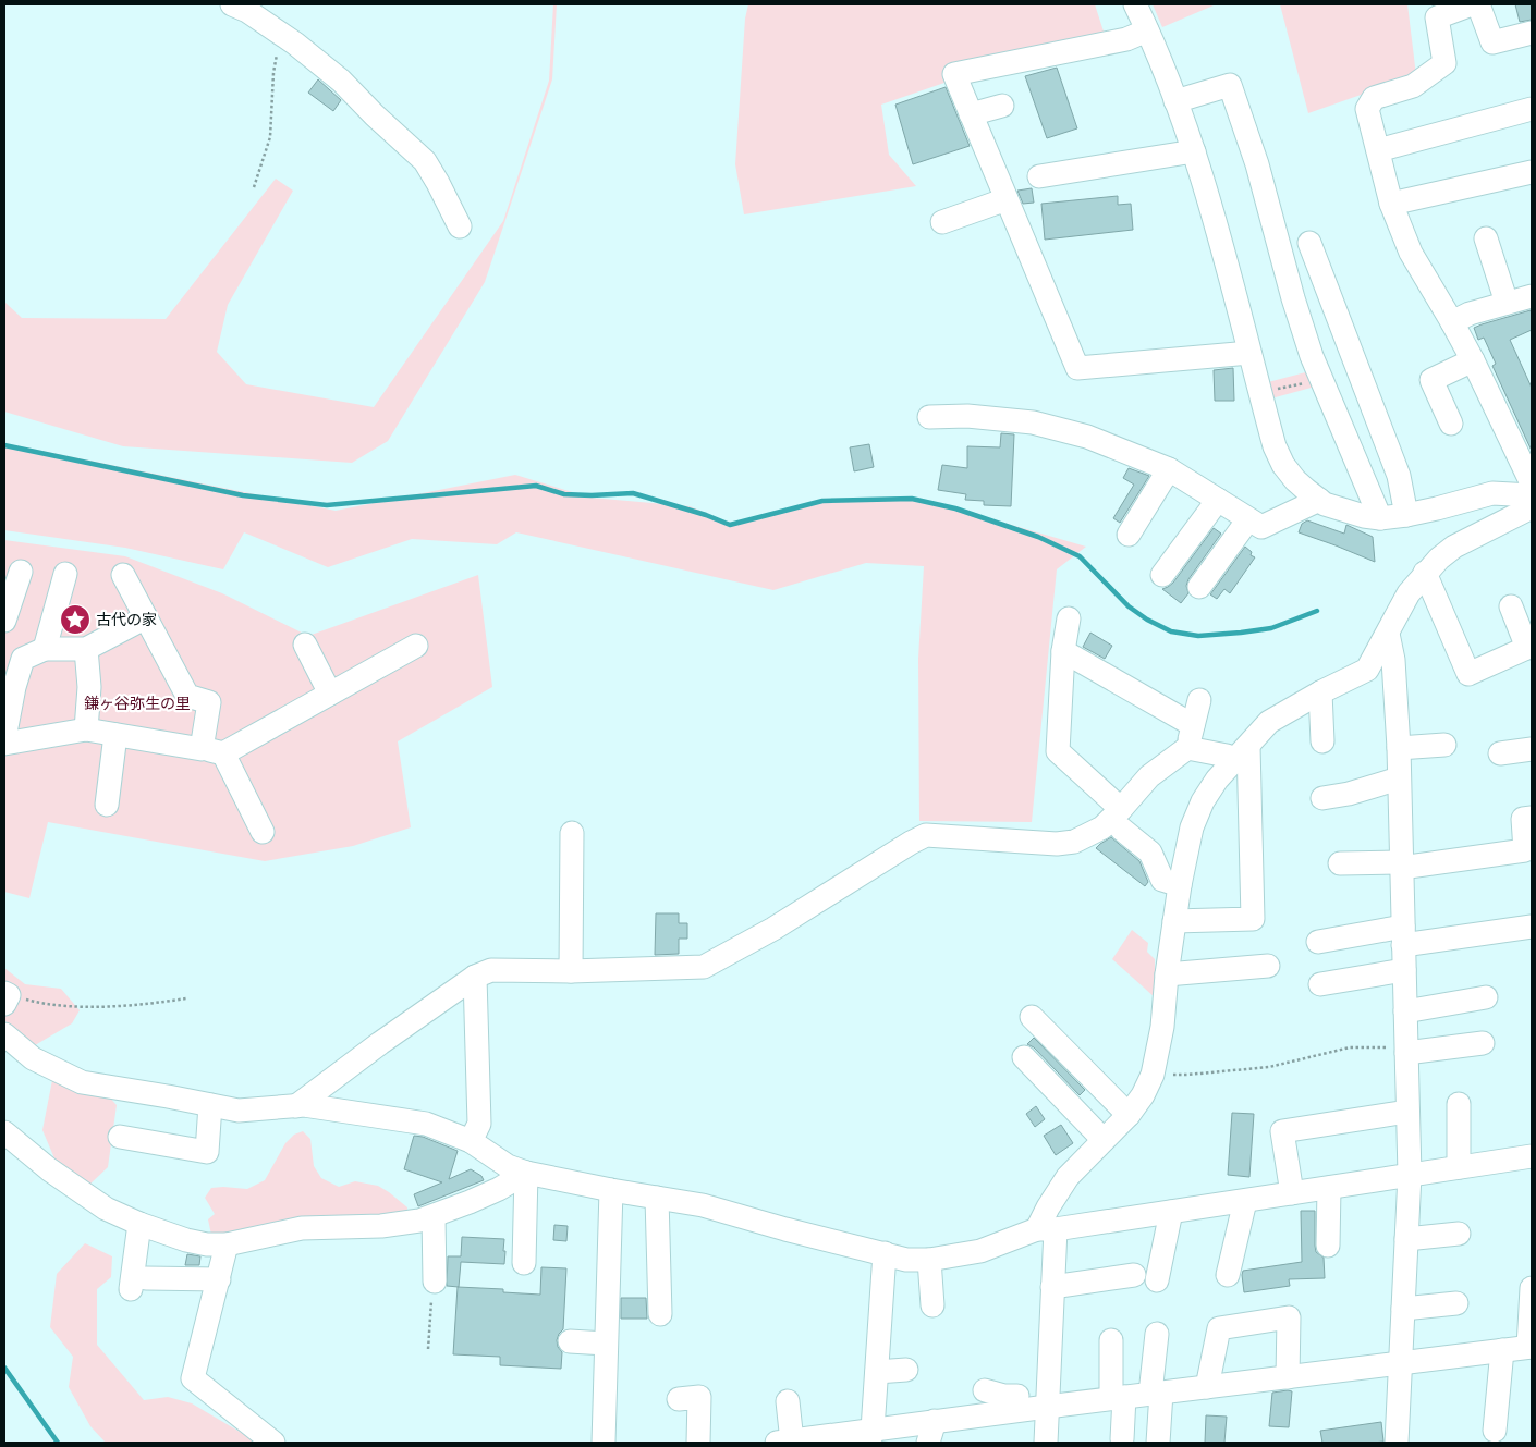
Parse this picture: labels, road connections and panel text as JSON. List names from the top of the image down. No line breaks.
{"parks":["鎌ヶ谷弥生の里"],"places":{"place":["古代の家"]}}
